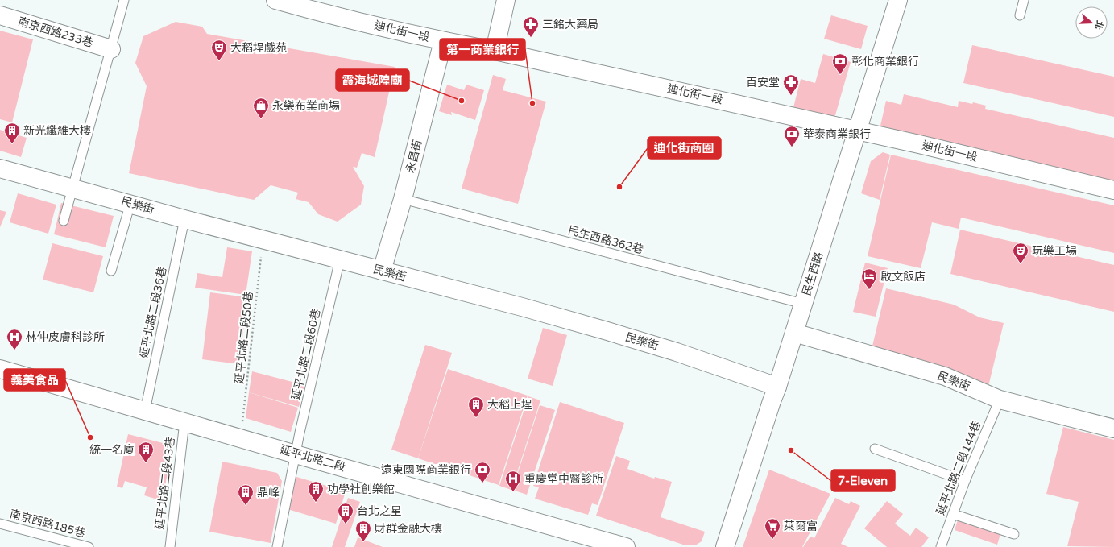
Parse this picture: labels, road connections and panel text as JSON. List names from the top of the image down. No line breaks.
{"streets":{"street":["迪化街一段","南京西路233巷","永昌街","民樂街","民生西路","延平北路二段"],"lane":["民生西路362巷","延平北路二段36巷","延平北路二段60巷","延平北路二段144巷","延平北路二段43巷","南京西路185巷"],"path":["延平北路二段50巷"]},"crossings":[["迪化街一段","永昌街"],["迪化街一段","民生西路"],["永昌街","民樂街"],["永昌街","民生西路362巷"],["民樂街","民生西路"],["民樂街","延平北路二段36巷"],["民樂街","延平北路二段50巷"],["民樂街","延平北路二段60巷"],["民樂街","延平北路二段144巷"],["民生西路362巷","民生西路"],["延平北路二段36巷","延平北路二段"],["延平北路二段50巷","延平北路二段"],["延平北路二段60巷","延平北路二段"],["延平北路二段","延平北路二段43巷"]],"places":{"pharmacy":["三銘大藥局","百安堂"],"theatre":["大稻埕戲苑","玩樂工場"],"bank":["彰化商業銀行","華泰商業銀行","遠東國際商業銀行"],"other":["霞海城隍廟","第一商業銀行","迪化街商圈","義美食品","7-Eleven"],"shop":["永樂布業商場"],"building":["新光纖維大樓","大稻上埕","統一名廈","功學社創樂館","鼎峰","台北之星","財群金融大樓"],"hotel":["啟文飯店"],"hospital":["林仲皮膚科診所","重慶堂中醫診所"],"supermarket":["萊爾富"]},"north":"right"}
